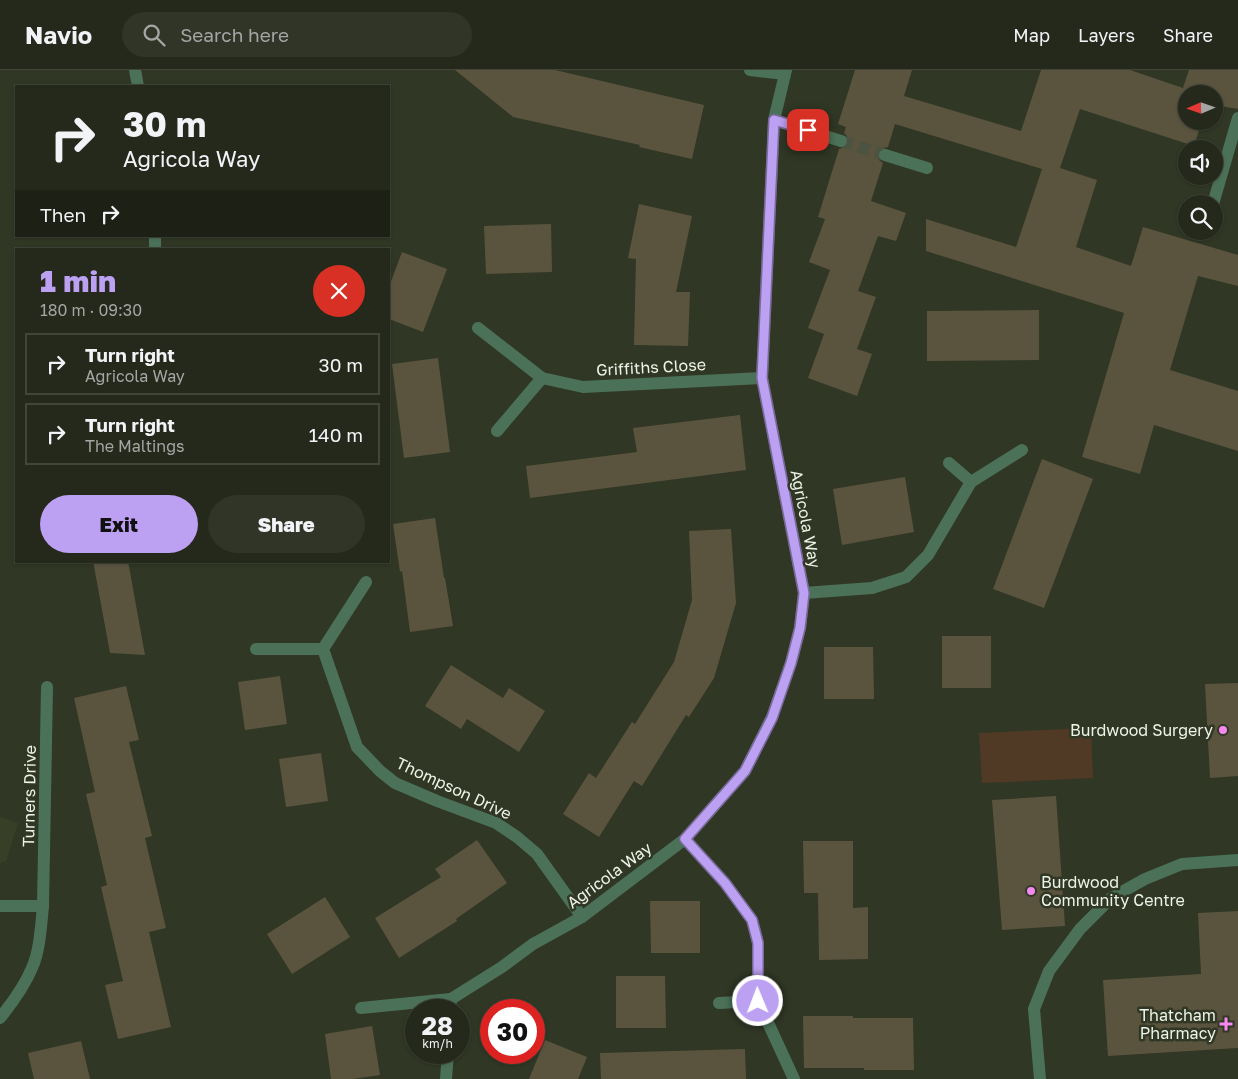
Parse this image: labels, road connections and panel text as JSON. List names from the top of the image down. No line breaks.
{"streets":{"street":["Griffiths Close","Agricola Way","Thompson Drive","Turners Drive"]},"crossings":[["Griffiths Close","Agricola Way"],["Agricola Way","Thompson Drive"]],"places":{"other":["Burdwood Surgery","Burdwood Community Centre"],"health":["Thatcham Pharmacy"]},"north":"left","page":{"header":"Navio","search":"Search here","nav":["Map","Layers","Share"],"turn":["30 m","Agricola Way"],"then":"Then","heading":["1 min","180 m · 09:30"],"list":[{"name":"Turn right","note":"Agricola Way","value":"30 m"},{"name":"Turn right","note":"The Maltings","value":"140 m"}],"buttons":["Exit","Share"],"speed":"28 km/h","limit":"30"}}
